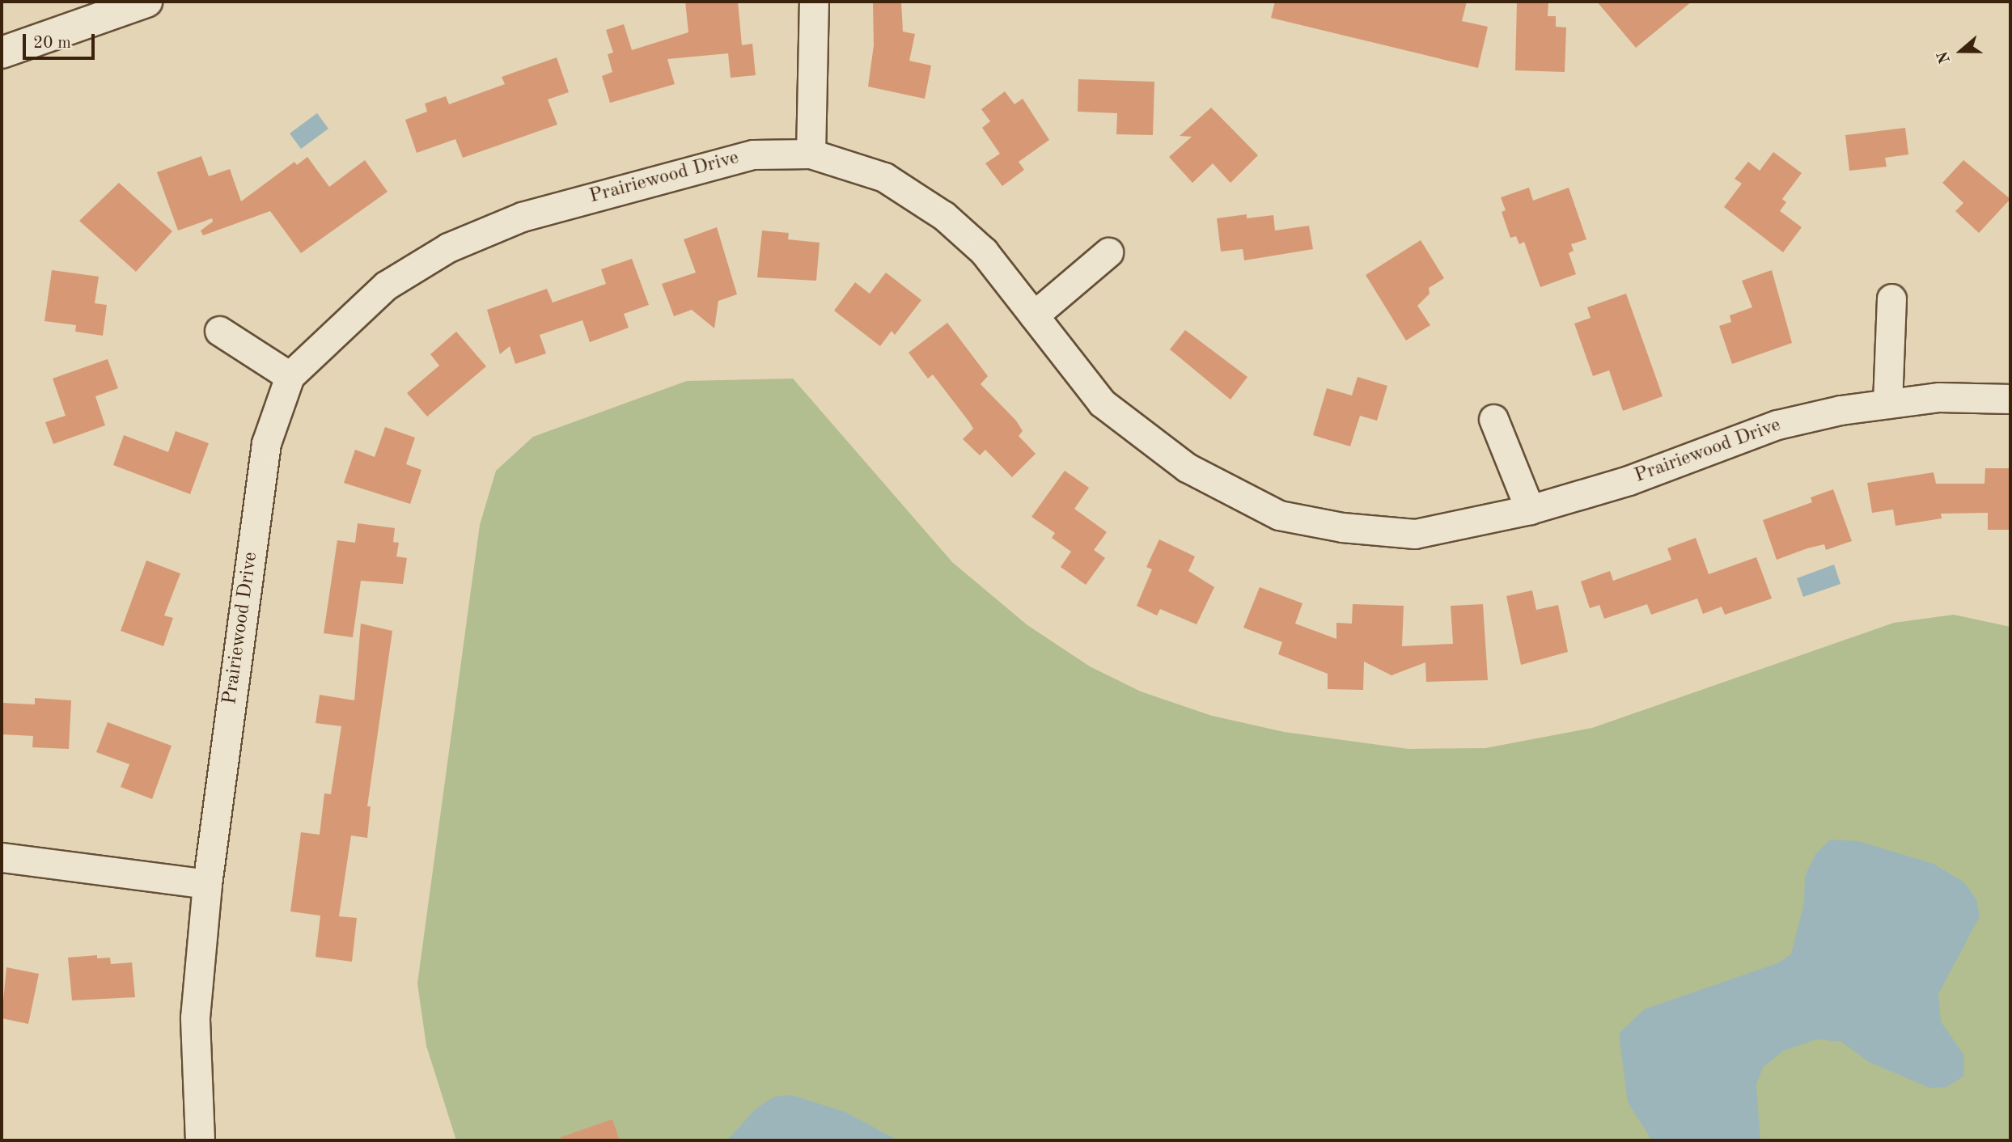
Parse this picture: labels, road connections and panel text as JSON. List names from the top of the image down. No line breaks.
{"streets":{"street":["Prairiewood Drive"]},"scale_bar":"20 m","north":"left"}
